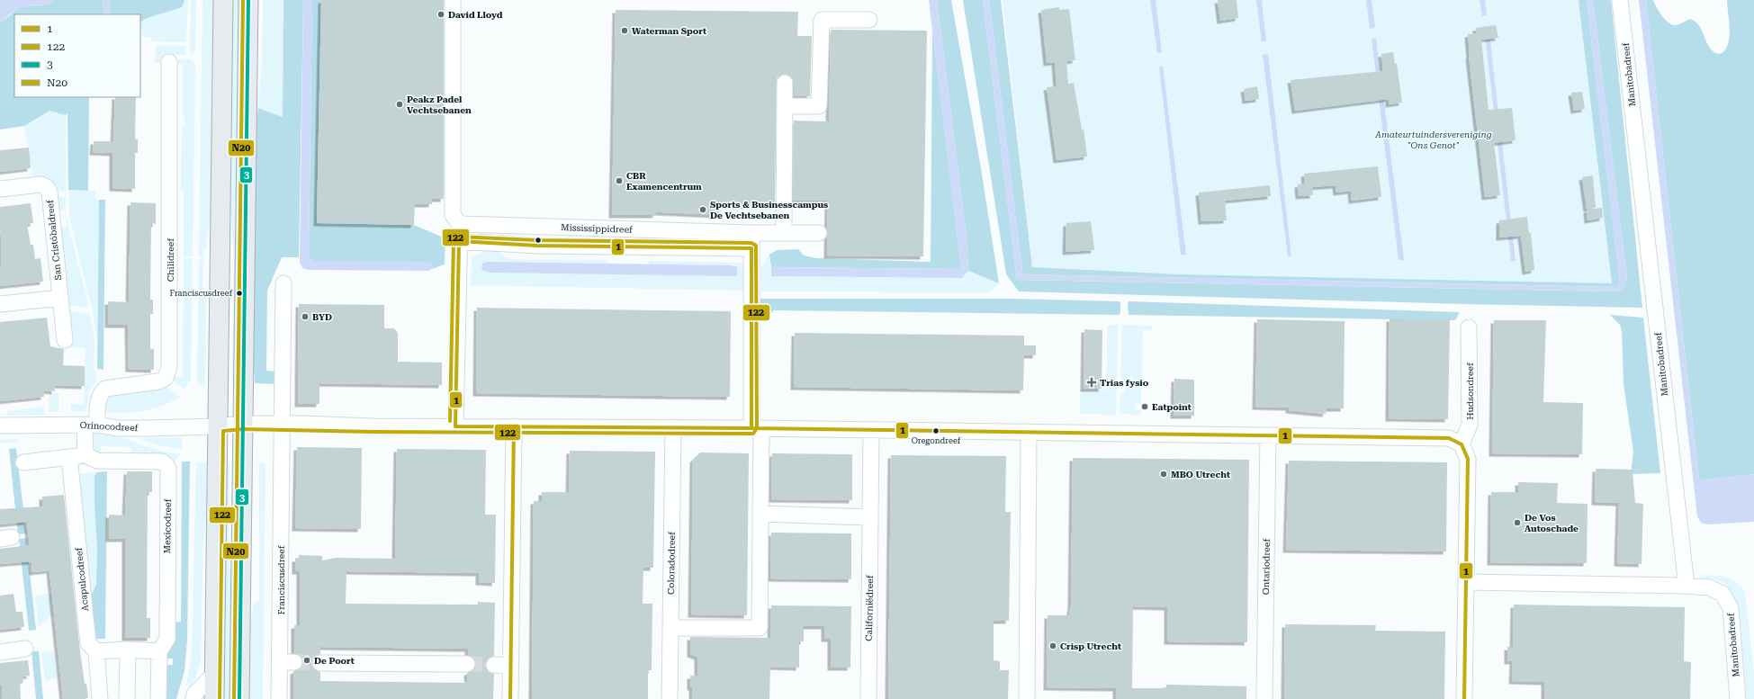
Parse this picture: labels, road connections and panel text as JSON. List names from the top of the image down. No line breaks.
{"streets":{"street":["Manitobadreef","Mississippidreef","San Cristóbaldreef","Chilidreef","Hudsondreef","Orinocodreef","Mexicodreef","Coloradodreef","Ontariodreef","Acapulcodreef","Franciscusdreef","Californiëdreef"]},"crossings":[["Chilidreef","Orinocodreef"]],"parks":["Amateurtuindersvereniging \"Ons Genot\""],"places":{"other":["David Lloyd","Waterman Sport","Peakz Padel Vechtsebanen","CBR Examencentrum","Sports & Businesscampus De Vechtsebanen","Franciscusdreef","BYD","Eatpoint","Oregondreef","MBO Utrecht","De Vos Autoschade","Crisp Utrecht","De Poort"],"health":["Trias fysio"]},"lines":["transit line 3","transit line N20","transit line 122","transit line 1"],"legend":["1","122","3","N20"]}
